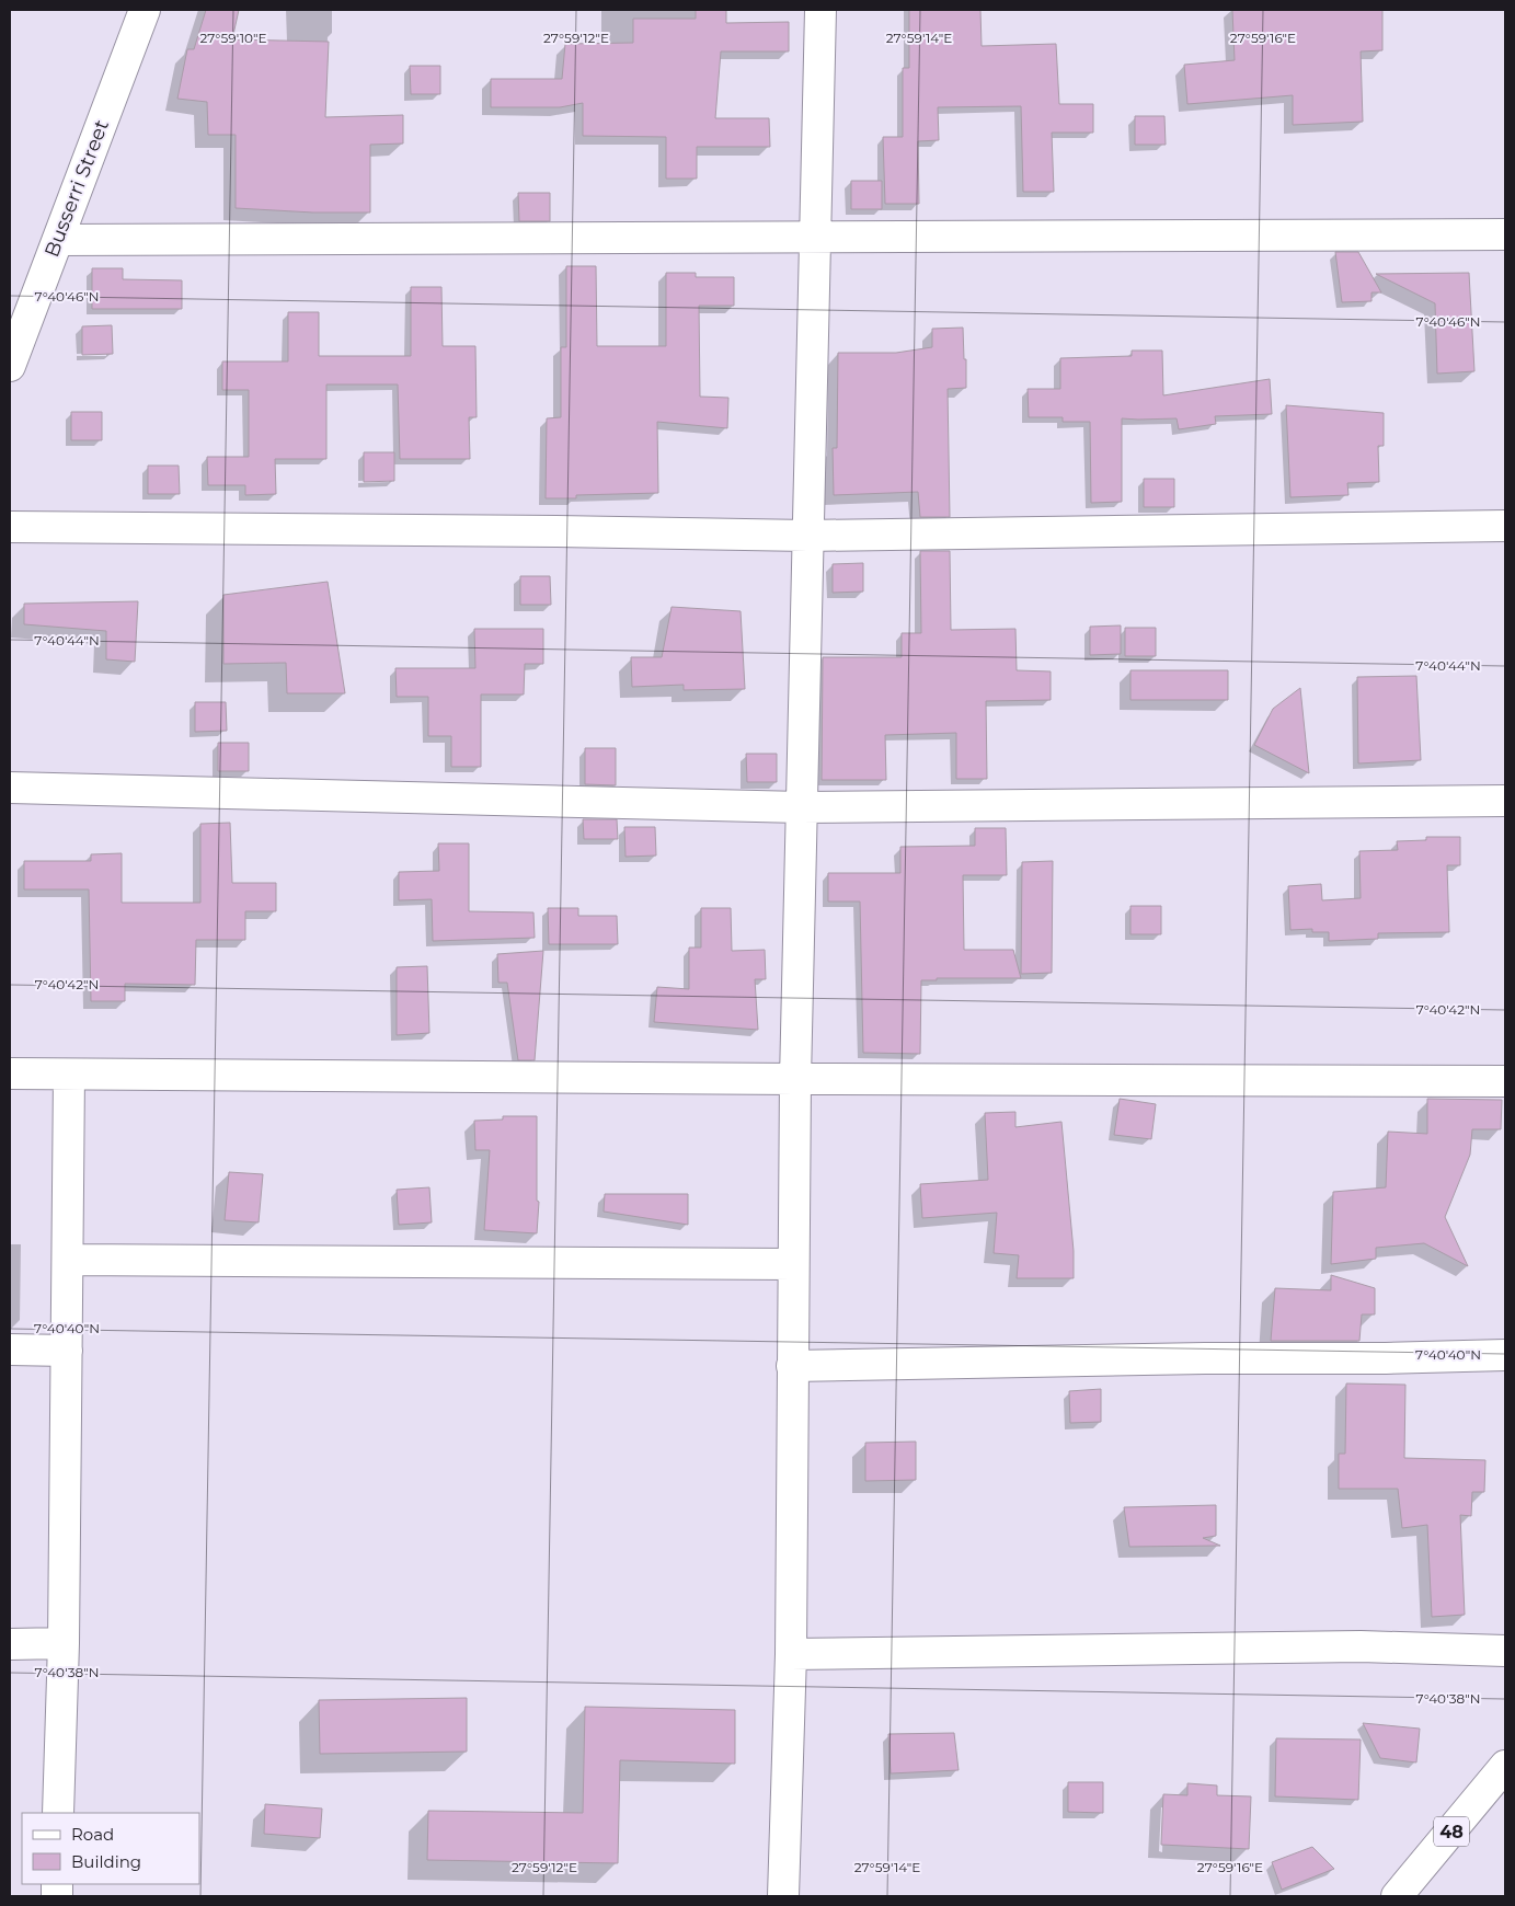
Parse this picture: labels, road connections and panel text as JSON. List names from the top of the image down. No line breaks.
{"streets":{"street":["Busserri Street","48"]},"legend":["Road","Building"],"coordinates":["27°59'10\"E","27°59'12\"E","27°59'14\"E","27°59'16\"E","7°40'46\"N","7°40'44\"N","7°40'42\"N","7°40'40\"N","7°40'38\"N"]}
